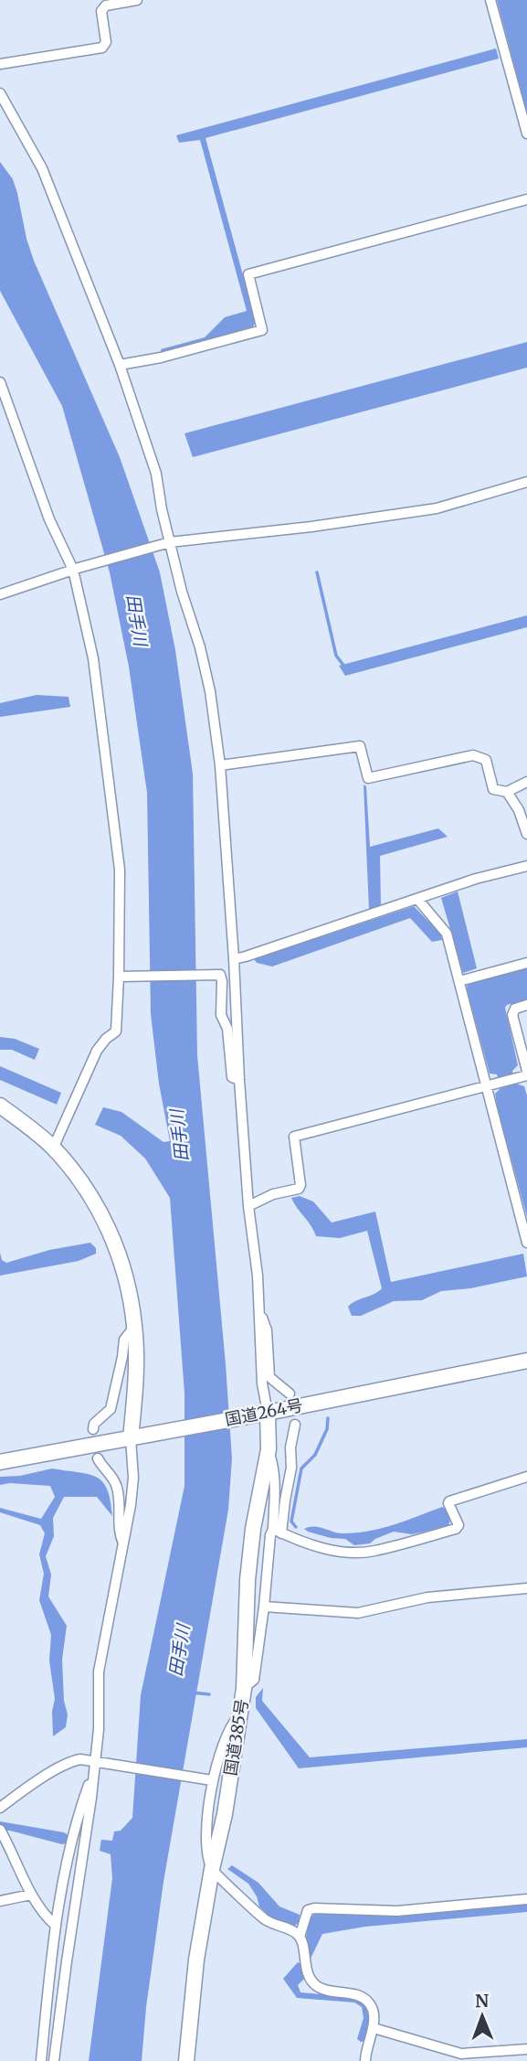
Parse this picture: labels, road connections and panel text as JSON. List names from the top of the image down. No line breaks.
{"streets":{"highway":["国道264号","国道385号"]},"crossings":[["国道264号","国道385号"]],"water":["田手川"],"north":"top"}
